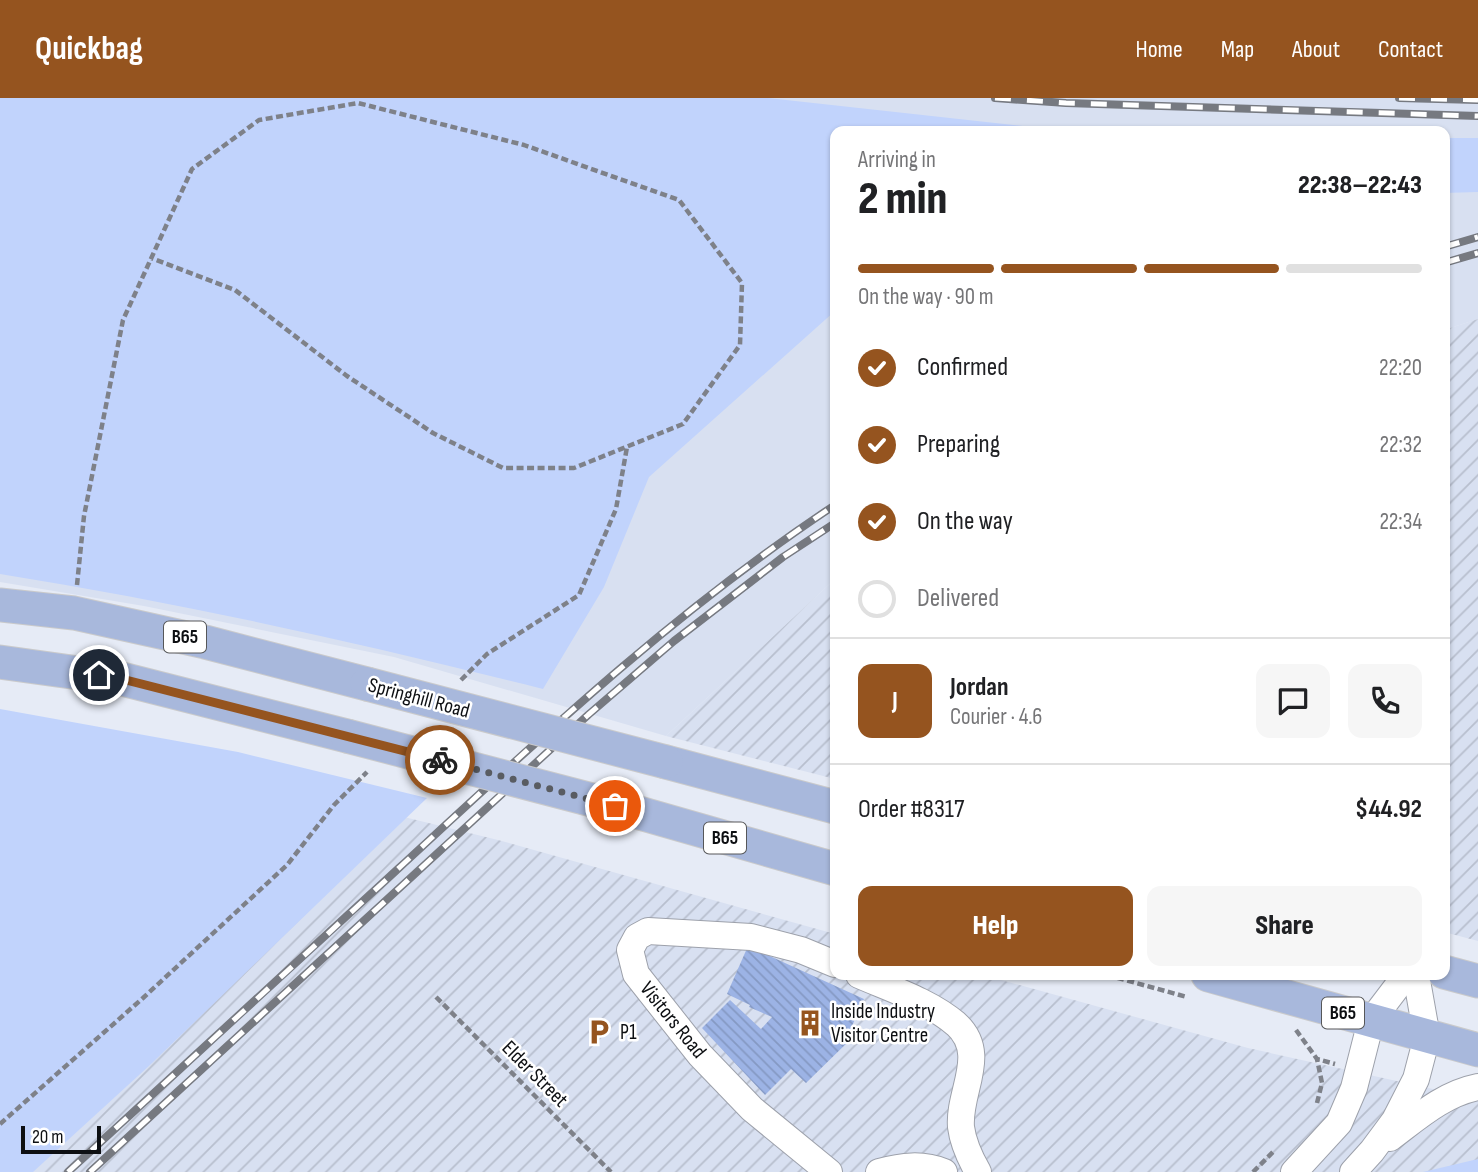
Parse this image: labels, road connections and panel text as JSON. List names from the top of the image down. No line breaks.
{"streets":{"main road":["B65","Springhill Road"],"street":["Visitors Road"],"path":["Elder Street"]},"places":{"building":["Inside Industry Visitor Centre"],"parking":["P1"]},"scale_bar":"20 m","page":{"header":"Quickbag","nav":["Home","Map","About","Contact"],"heading":["2 min","Arriving in","22:38–22:43"],"panel":["Jordan","Courier · 4.6","Order #8317","$44.92"],"bar":"On the way · 90 m","list":[["Confirmed","22:20"],["Preparing","22:32"],["On the way","22:34"],"Delivered"],"round":"J","buttons":["Help","Share"],"scale":"20 m"}}
